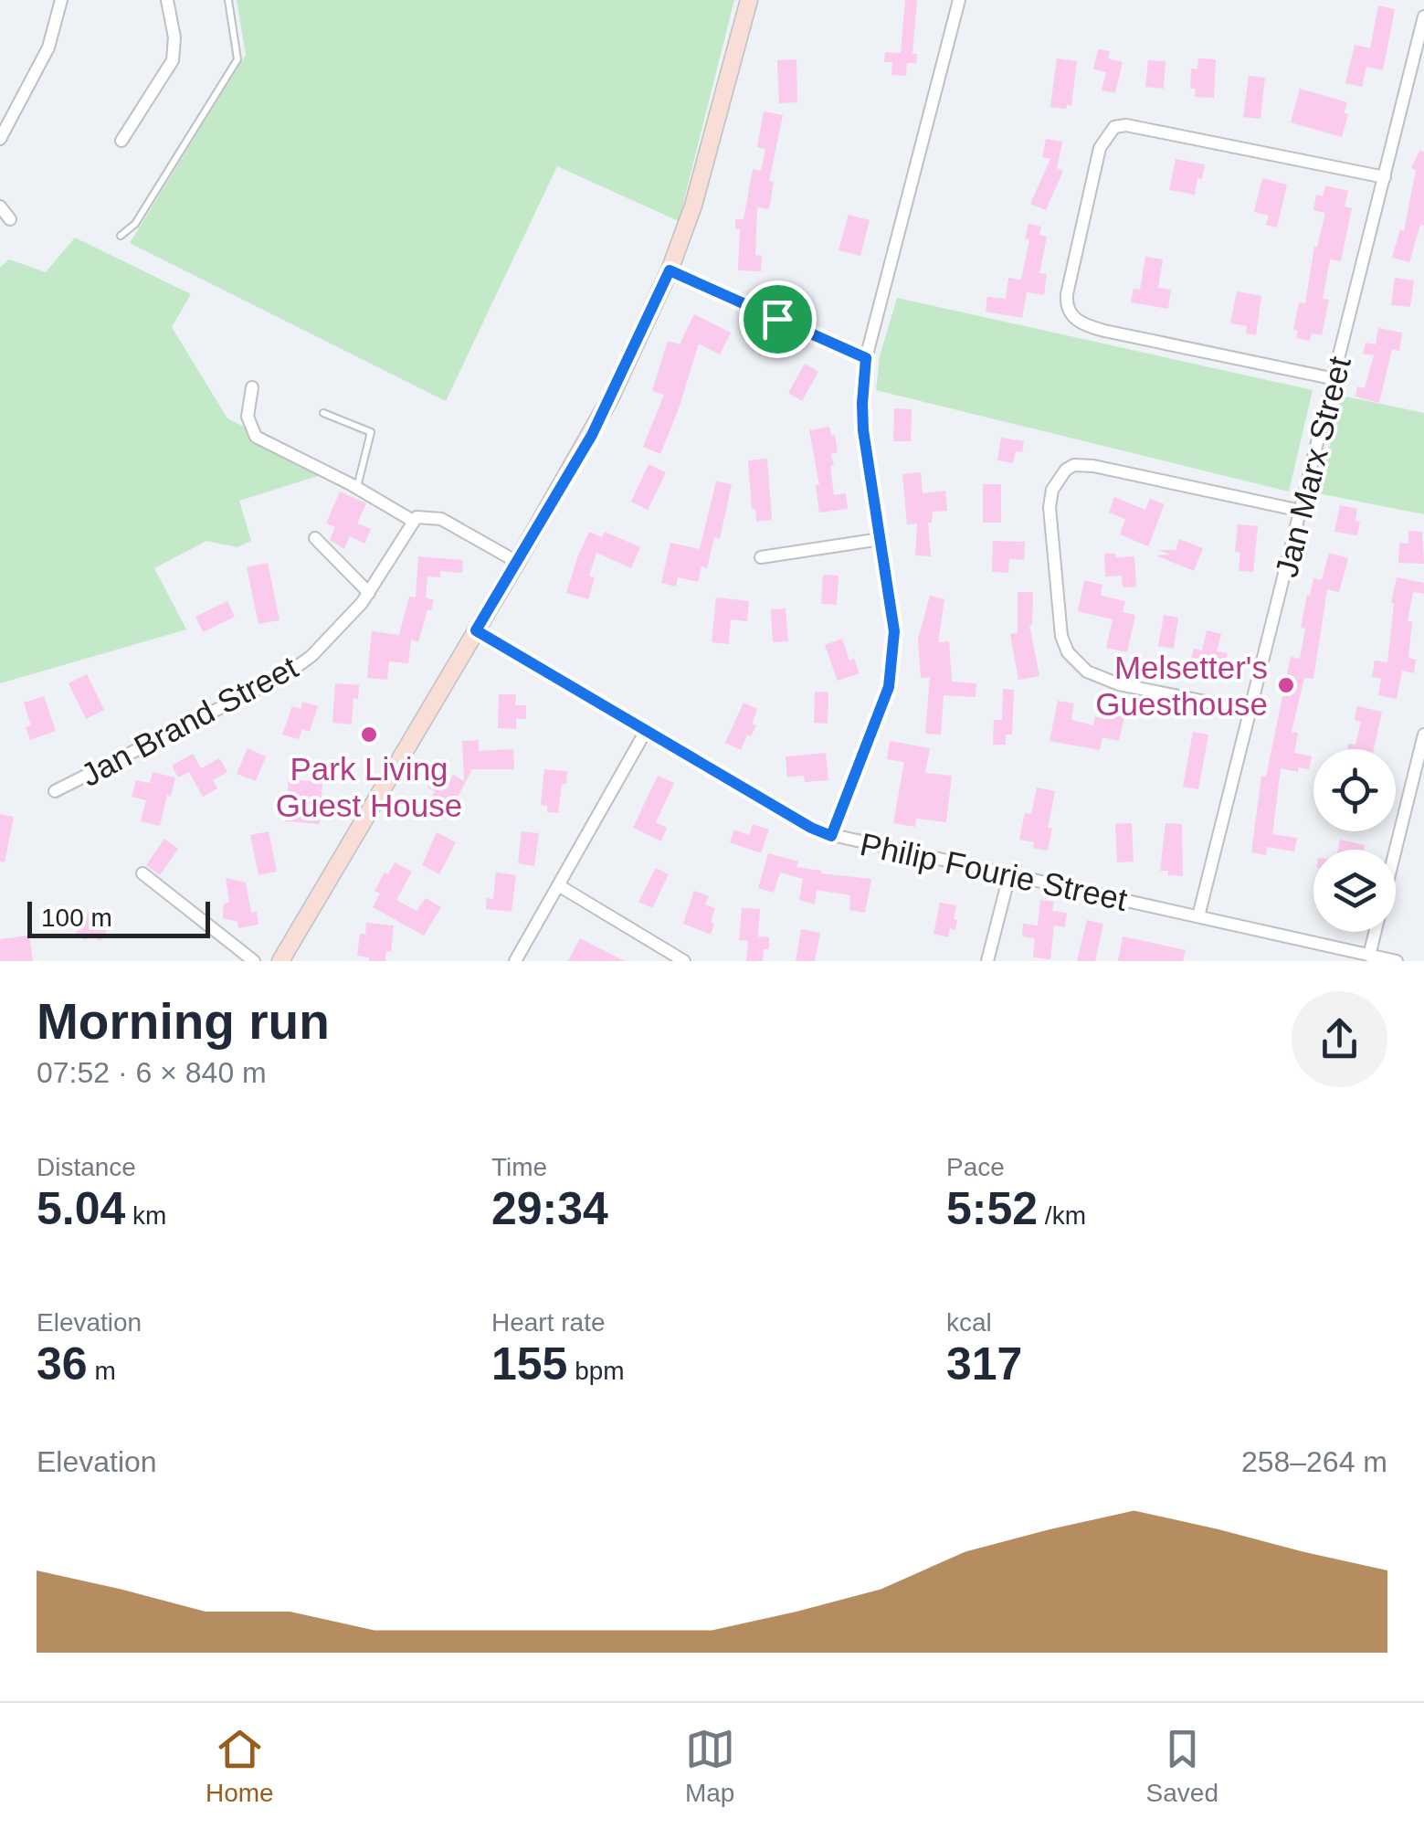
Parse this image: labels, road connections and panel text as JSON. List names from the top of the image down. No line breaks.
{"streets":{"street":["Jan Marx Street","Jan Brand Street","Philip Fourie Street"]},"crossings":[["Jan Marx Street","Philip Fourie Street"]],"places":["Melsetter's Guesthouse","Park Living Guest House"],"scale_bar":"100 m","page":{"scale":"100 m","heading":["Morning run","07:52 · 6 × 840 m"],"stats":[["Distance","5.04 km"],["Time","29:34"],["Pace","5:52 /km"],["Elevation","36 m"],["Heart rate","155 bpm"],["kcal","317"]],"chart":["Elevation","258–264 m"],"tabs":["Home","Map","Saved"]}}
